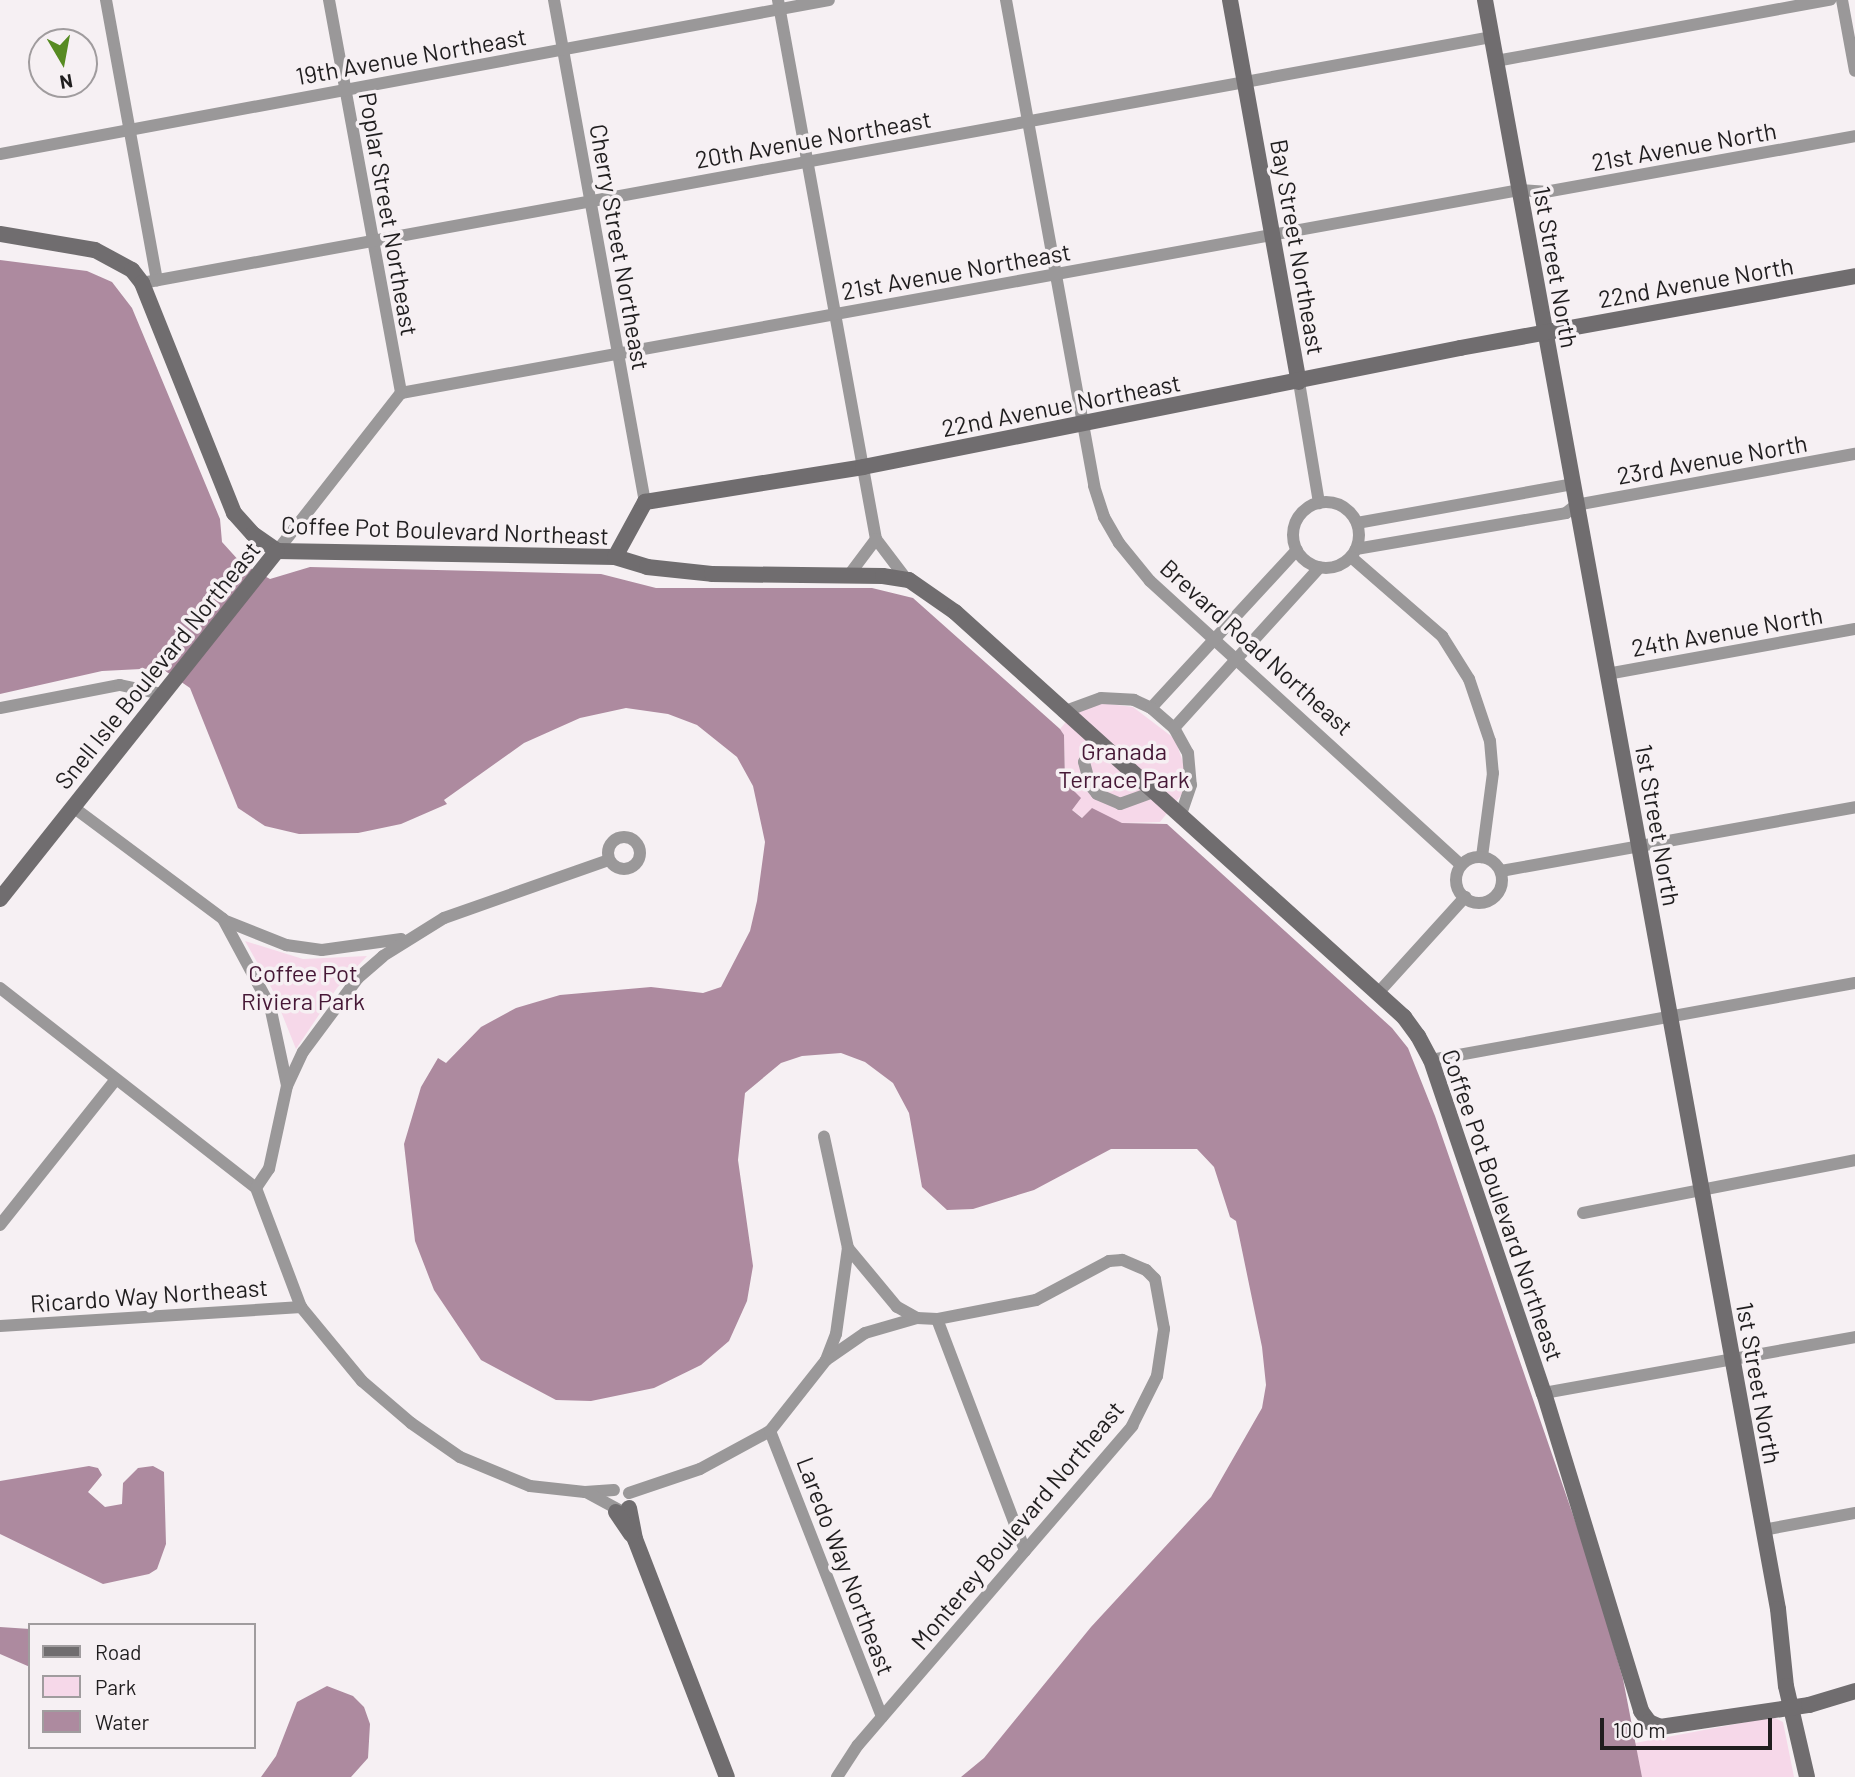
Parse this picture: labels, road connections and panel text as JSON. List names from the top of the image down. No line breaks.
{"streets":{"street":["19th Avenue Northeast","20th Avenue Northeast","21st Avenue North","Poplar Street Northeast","Cherry Street Northeast","Bay Street Northeast","1st Street North","21st Avenue Northeast","22nd Avenue North","22nd Avenue Northeast","23rd Avenue North","Coffee Pot Boulevard Northeast","24th Avenue North","Brevard Road Northeast","Snell Isle Boulevard Northeast","Ricardo Way Northeast","Monterey Boulevard Northeast","Laredo Way Northeast"]},"crossings":[["19th Avenue Northeast","Poplar Street Northeast"],["19th Avenue Northeast","Cherry Street Northeast"],["20th Avenue Northeast","Poplar Street Northeast"],["20th Avenue Northeast","Cherry Street Northeast"],["20th Avenue Northeast","Bay Street Northeast"],["20th Avenue Northeast","1st Street North"],["20th Avenue Northeast","Coffee Pot Boulevard Northeast"],["20th Avenue Northeast","Brevard Road Northeast"],["21st Avenue North","1st Street North"],["21st Avenue North","21st Avenue Northeast"],["Poplar Street Northeast","21st Avenue Northeast"],["Poplar Street Northeast","Snell Isle Boulevard Northeast"],["Cherry Street Northeast","21st Avenue Northeast"],["Cherry Street Northeast","22nd Avenue Northeast"],["Bay Street Northeast","21st Avenue Northeast"],["Bay Street Northeast","22nd Avenue Northeast"],["Bay Street Northeast","23rd Avenue North"],["1st Street North","21st Avenue Northeast"],["1st Street North","22nd Avenue North"],["1st Street North","22nd Avenue Northeast"],["1st Street North","23rd Avenue North"],["1st Street North","Coffee Pot Boulevard Northeast"],["1st Street North","24th Avenue North"],["21st Avenue Northeast","Brevard Road Northeast"],["21st Avenue Northeast","Snell Isle Boulevard Northeast"],["22nd Avenue North","22nd Avenue Northeast"],["22nd Avenue Northeast","Brevard Road Northeast"],["Coffee Pot Boulevard Northeast","Snell Isle Boulevard Northeast"],["Monterey Boulevard Northeast","Laredo Way Northeast"]],"parks":["Granada Terrace Park","Coffee Pot Riviera Park"],"legend":["Road","Park","Water"],"scale_bar":"100 m","north":"bottom"}
